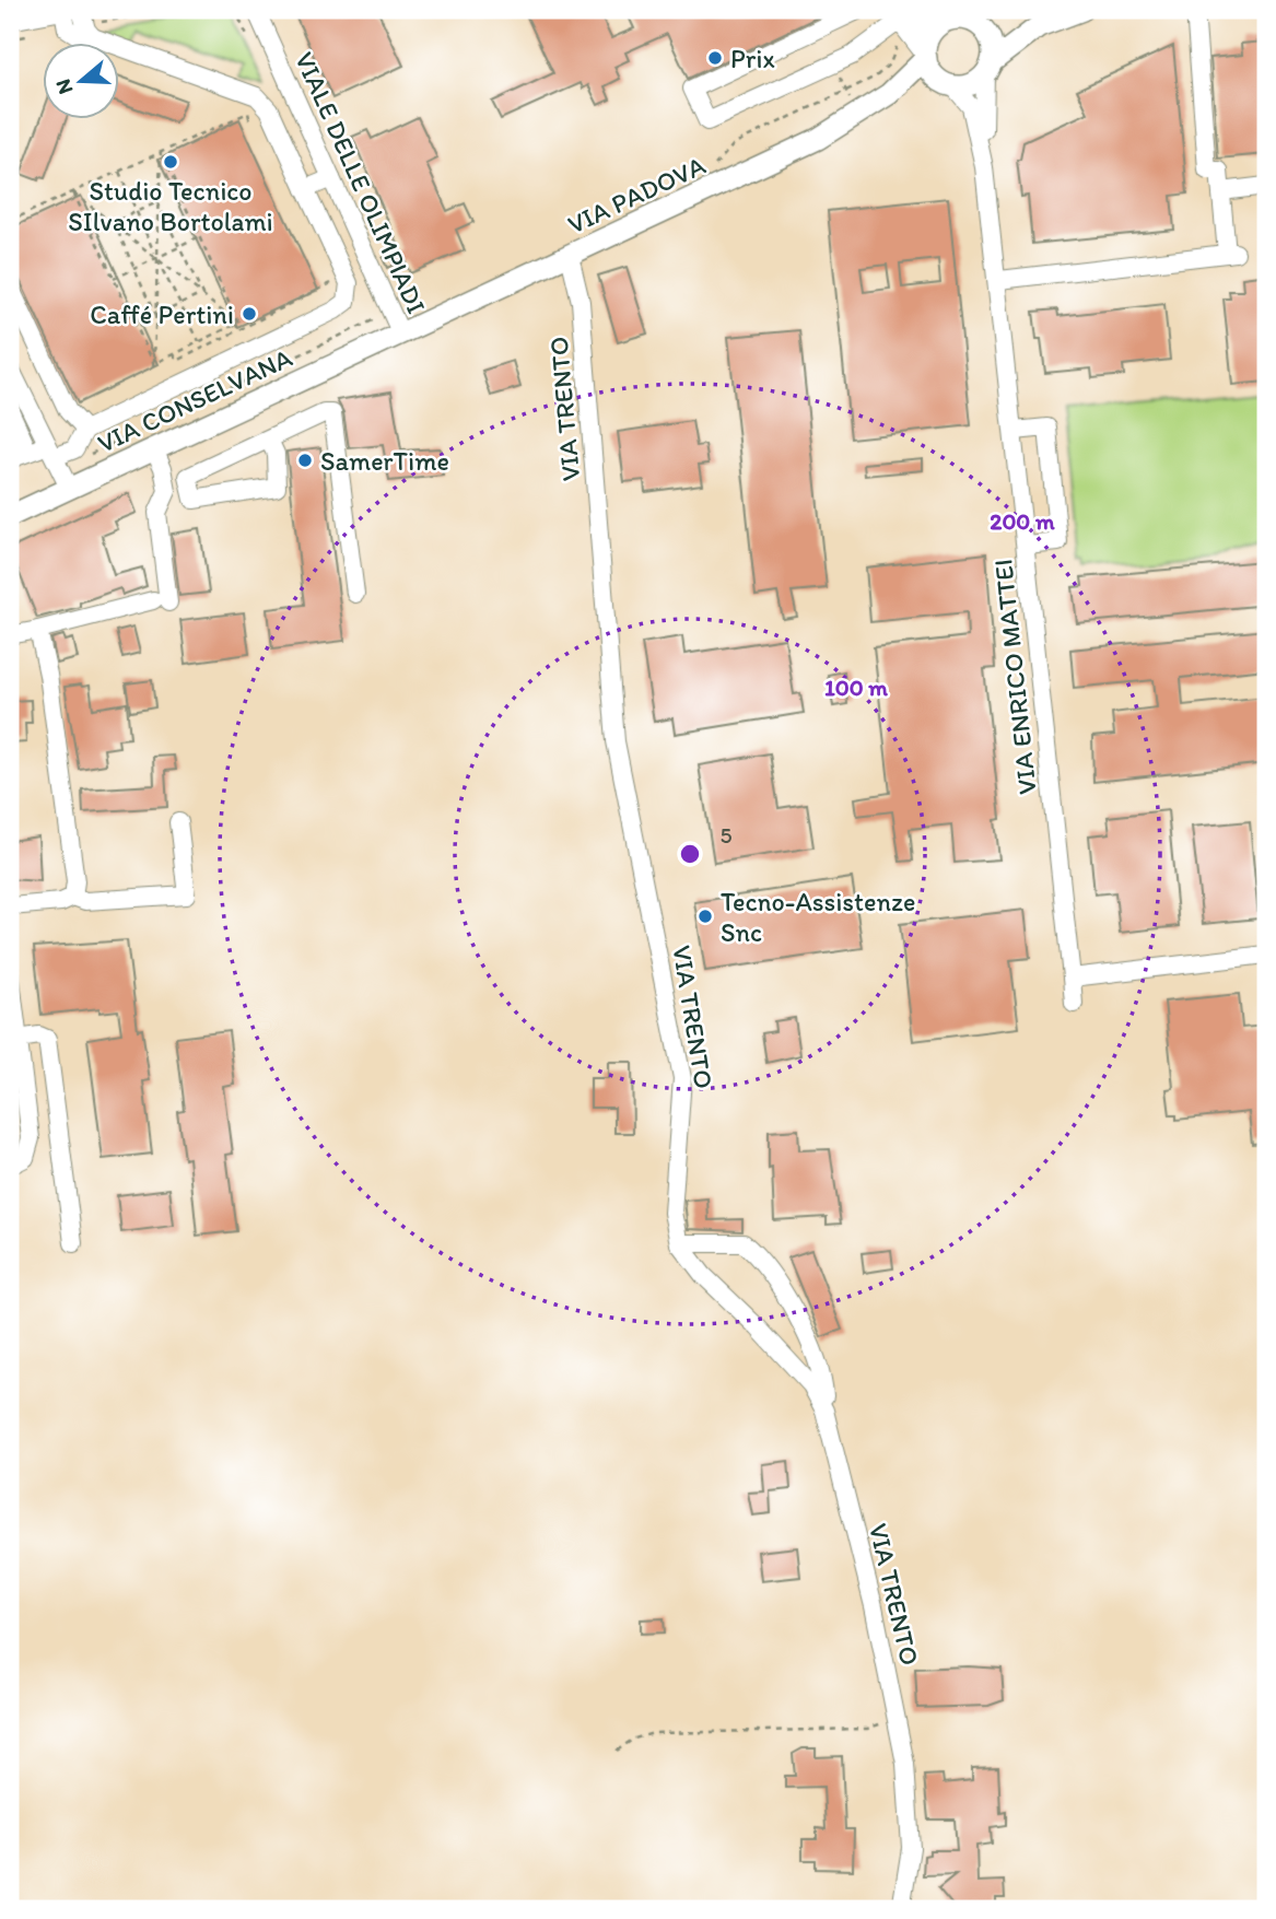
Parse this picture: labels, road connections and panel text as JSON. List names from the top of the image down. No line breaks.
{"streets":{"main road":["VIA PADOVA","VIA CONSELVANA"],"street":["VIALE DELLE OLIMPIADI","VIA TRENTO","VIA ENRICO MATTEI"]},"crossings":[["VIALE DELLE OLIMPIADI","VIA PADOVA"],["VIALE DELLE OLIMPIADI","VIA CONSELVANA"],["VIA PADOVA","VIA CONSELVANA"],["VIA PADOVA","VIA TRENTO"],["VIA PADOVA","VIA ENRICO MATTEI"]],"places":["Prix","Studio Tecnico SIlvano Bortolami","Caffé Pertini","SamerTime","Tecno-Assistenze Snc"],"house_numbers":["5"],"north":"left","rings":["200 m","100 m"]}
